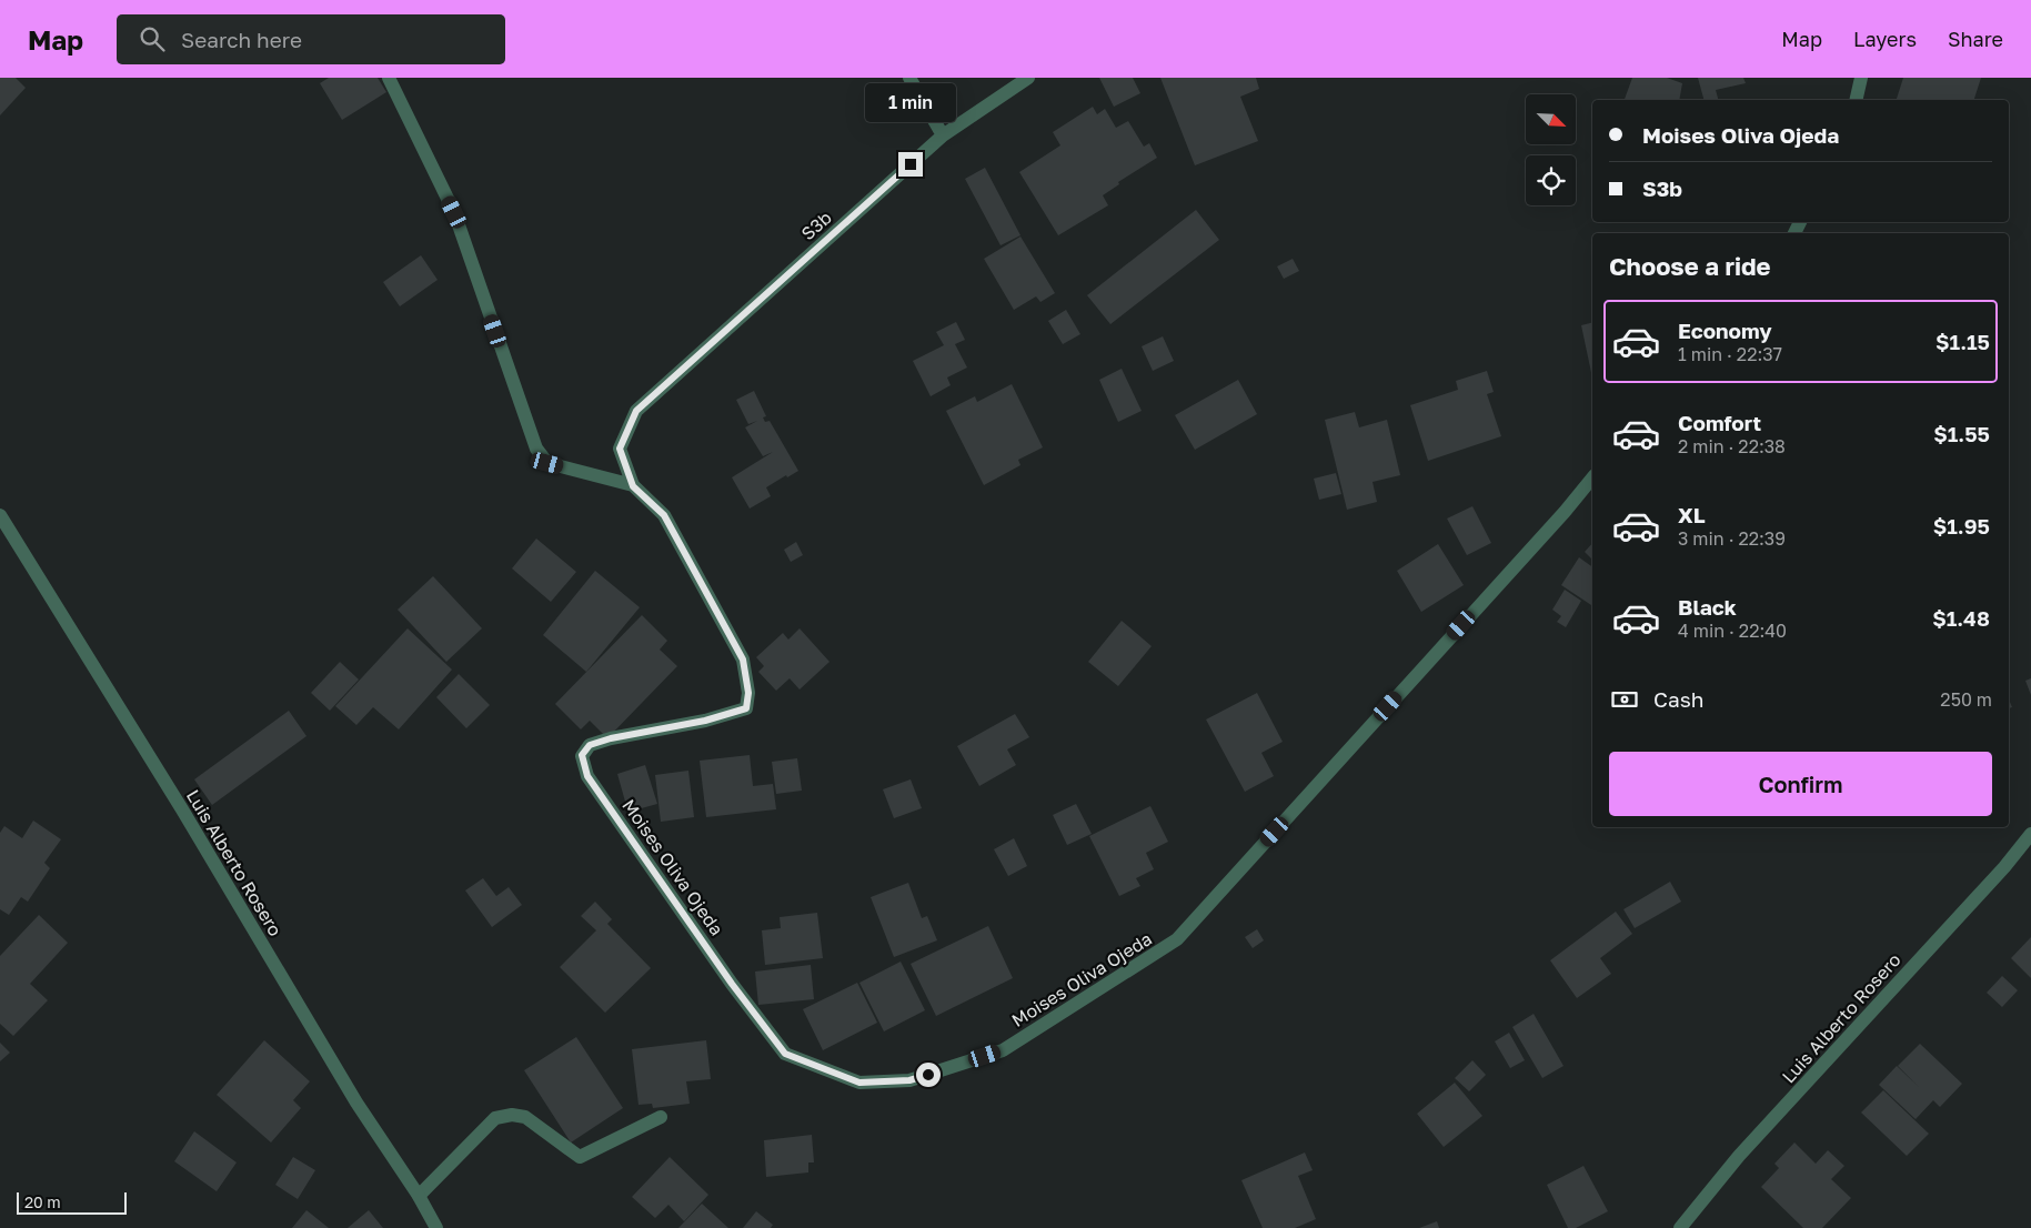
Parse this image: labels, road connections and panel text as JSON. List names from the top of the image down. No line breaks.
{"streets":{"street":["S3b","Luis Alberto Rosero","Moises Oliva Ojeda"]},"crossings":[["S3b","Moises Oliva Ojeda"]],"scale_bar":"20 m","north":"bottom right","page":{"header":"Map","search":"Search here","nav":["Map","Layers","Share"],"bubble":"1 min","banner":["Moises Oliva Ojeda","S3b"],"heading":"Choose a ride","list":[{"name":"Economy","note":"1 min · 22:37","value":"$1.15"},{"name":"Comfort","note":"2 min · 22:38","value":"$1.55"},{"name":"XL","note":"3 min · 22:39","value":"$1.95"},{"name":"Black","note":"4 min · 22:40","value":"$1.48"}],"pay":["Cash","250 m"],"buttons":"Confirm","scale":"20 m"}}
